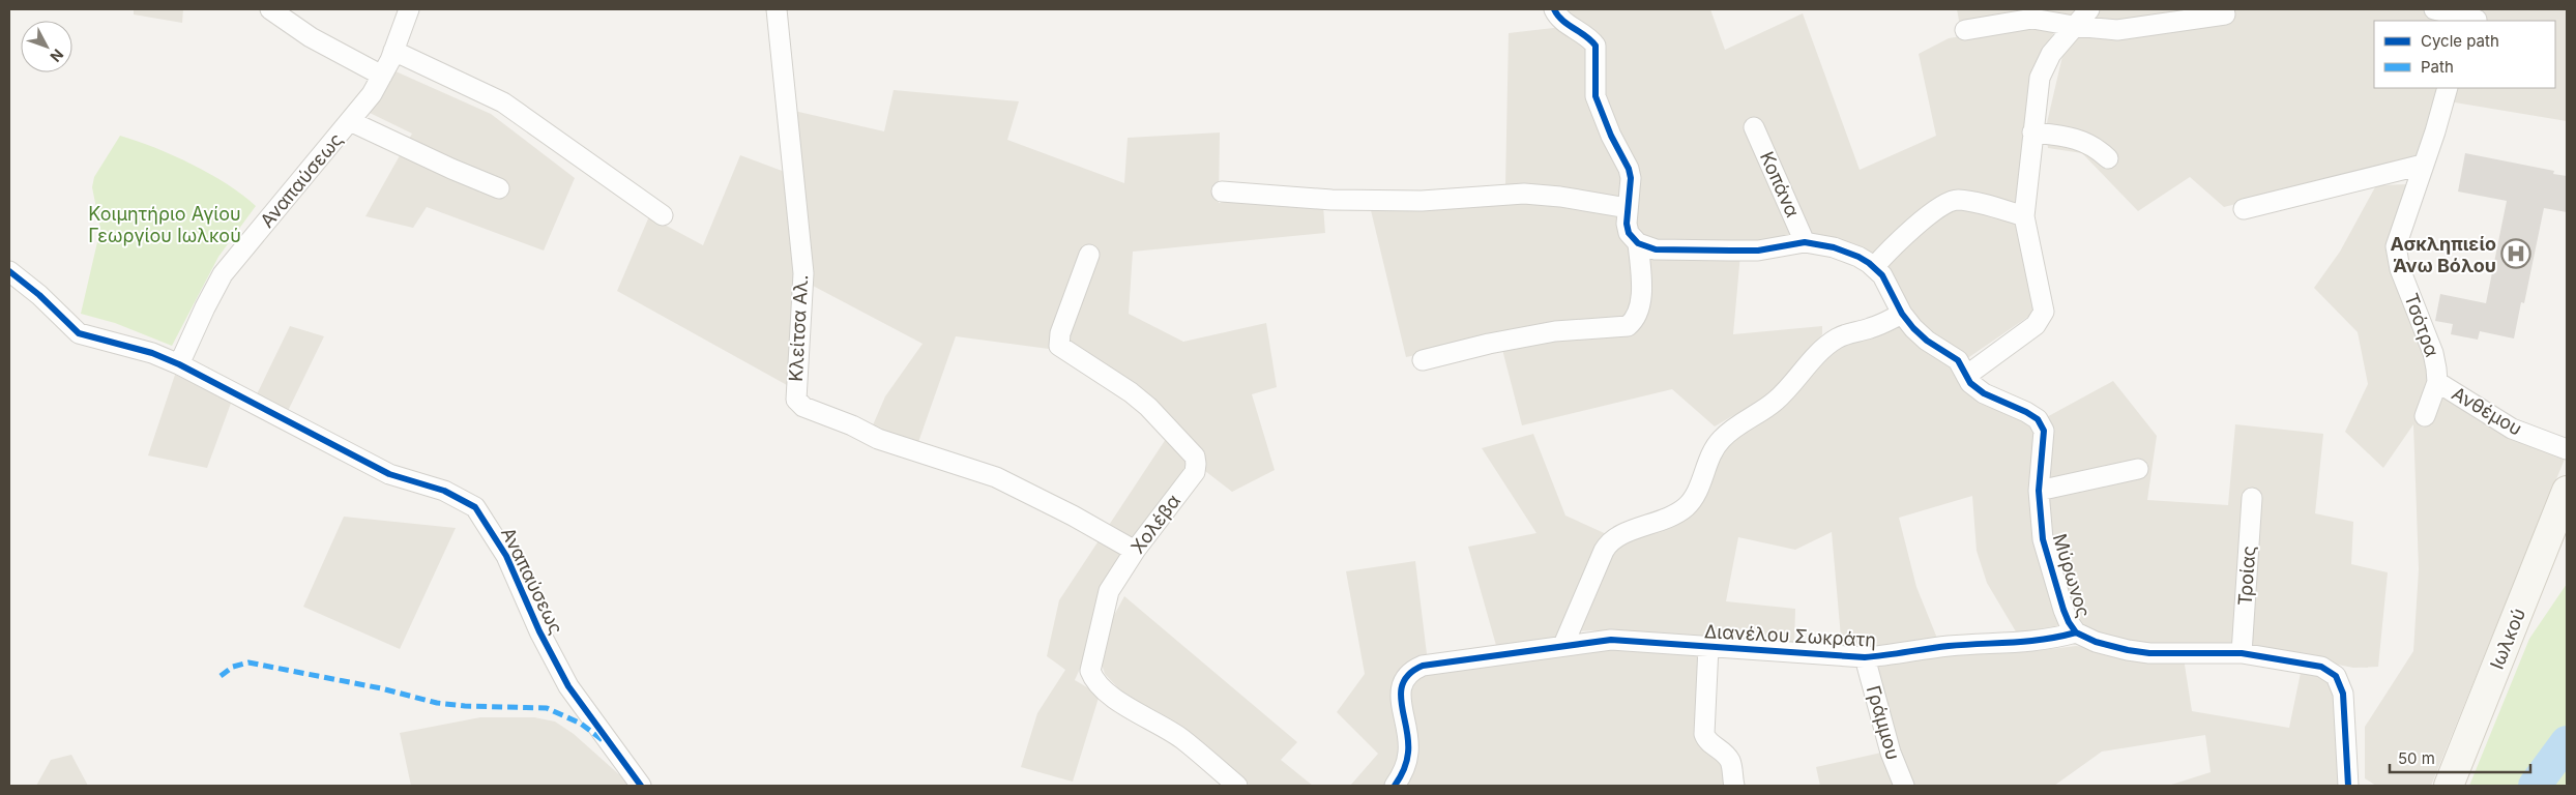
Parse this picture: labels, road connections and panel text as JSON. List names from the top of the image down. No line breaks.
{"streets":{"main road":["Ιωλκού"],"street":["Αναπαύσεως","Κοπάνα","Τσότρα","Κλείτσα Αλ.","Ανθέμου","Χολέβα","Μύρωνος","Τροίας","Διανέλου Σωκράτη","Γράμμου"]},"crossings":[["Τσότρα","Ανθέμου"],["Κλείτσα Αλ.","Χολέβα"],["Μύρωνος","Τροίας"],["Μύρωνος","Διανέλου Σωκράτη"],["Διανέλου Σωκράτη","Γράμμου"]],"parks":["Κοιμητήριο Αγίου Γεωργίου Ιωλκού"],"places":{"hospital":["Ασκληπιείο Άνω Βόλου"]},"legend":["Cycle path","Path"],"scale_bar":"50 m","north":"bottom right"}
